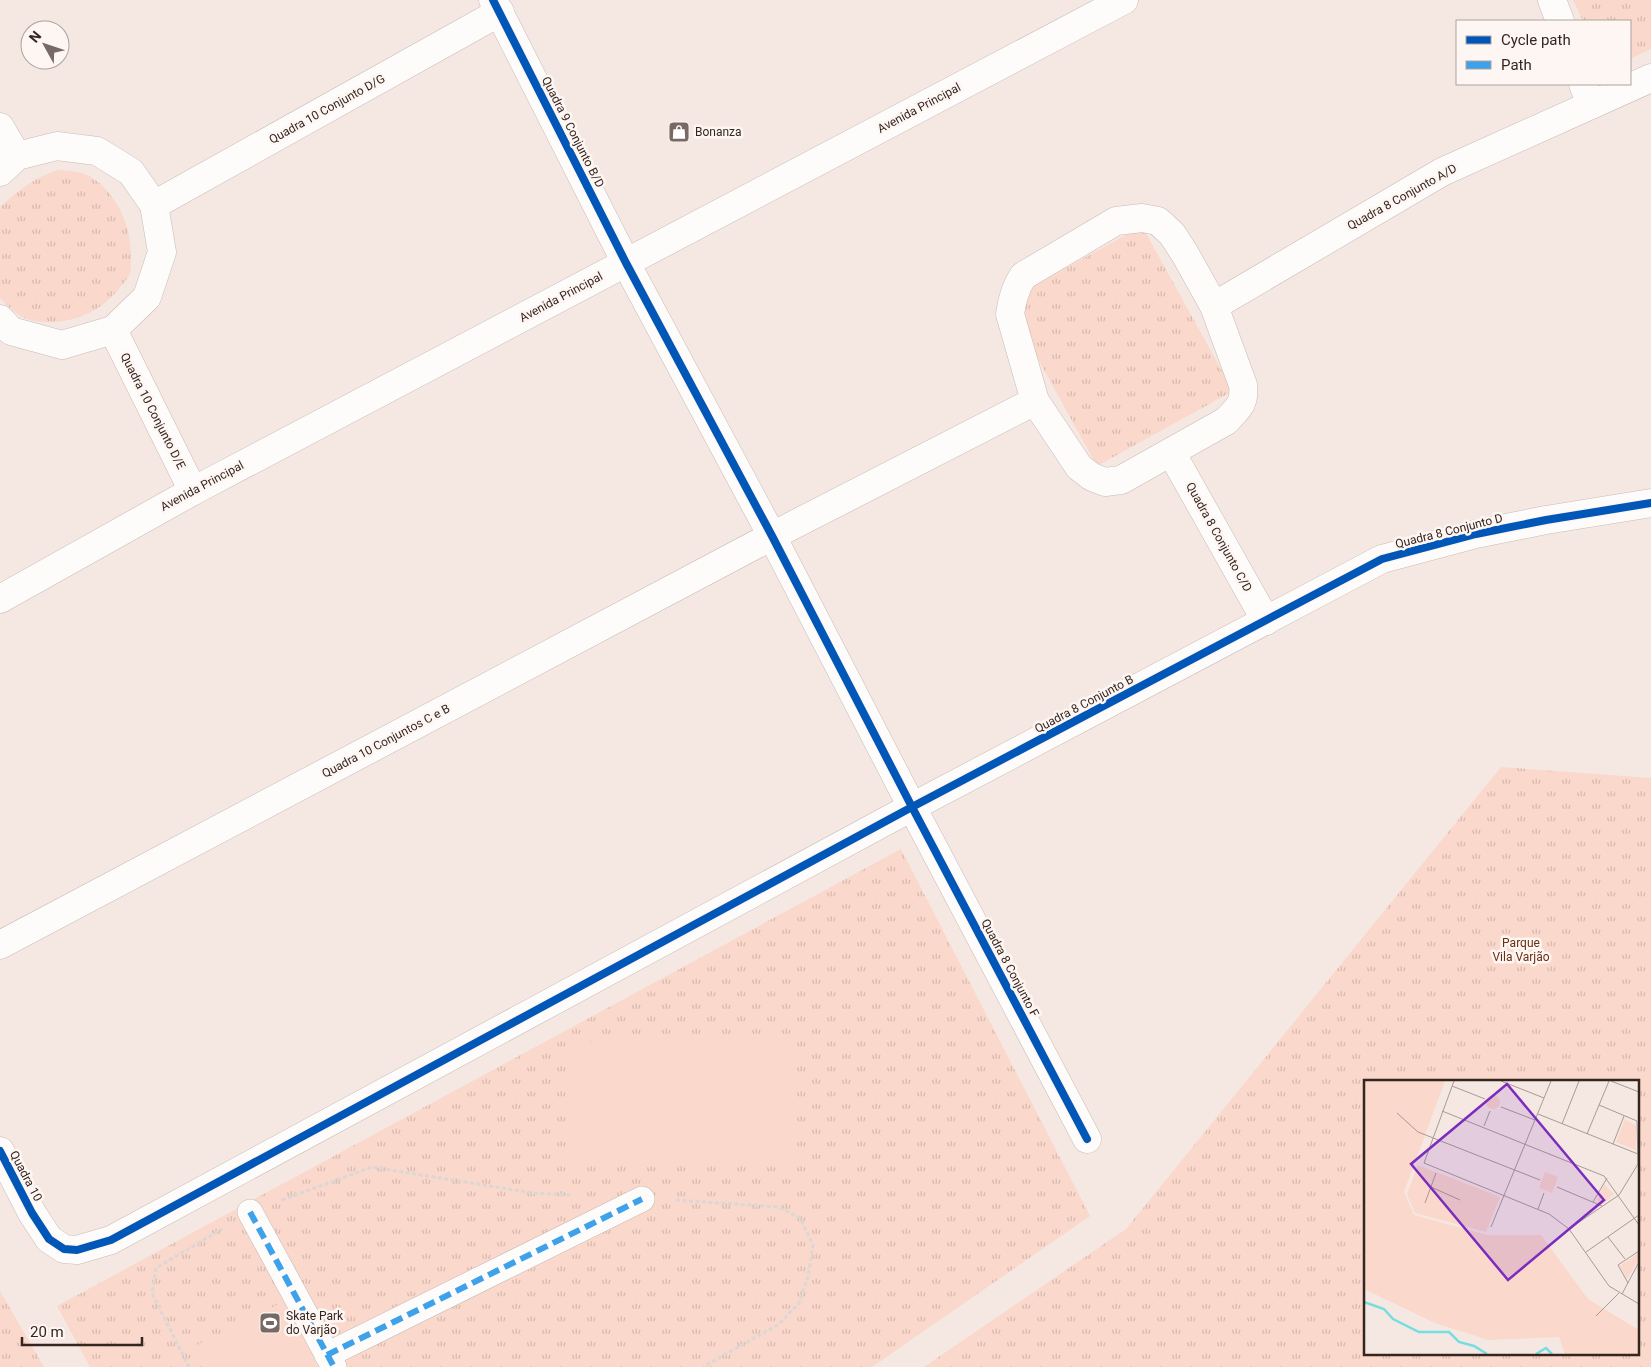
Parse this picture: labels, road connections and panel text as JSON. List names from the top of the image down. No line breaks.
{"streets":{"street":["Avenida Principal","Quadra 10 Conjunto D/G","Quadra 9 Conjunto B/D","Quadra 8 Conjunto A/D","Quadra 10 Conjunto D/E","Quadra 8 Conjunto D","Quadra 8 Conjunto C/D","Quadra 8 Conjunto B","Quadra 10 Conjuntos C e B","Quadra 8 Conjunto F","Quadra 10"]},"crossings":[["Avenida Principal","Quadra 9 Conjunto B/D"],["Avenida Principal","Quadra 10 Conjunto D/E"],["Quadra 10 Conjunto D/G","Quadra 9 Conjunto B/D"],["Quadra 9 Conjunto B/D","Quadra 10 Conjuntos C e B"],["Quadra 9 Conjunto B/D","Quadra 8 Conjunto F"],["Quadra 8 Conjunto D","Quadra 8 Conjunto C/D"],["Quadra 8 Conjunto D","Quadra 8 Conjunto B"],["Quadra 8 Conjunto C/D","Quadra 8 Conjunto B"],["Quadra 8 Conjunto B","Quadra 8 Conjunto F"],["Quadra 8 Conjunto B","Quadra 10"],["Quadra 10 Conjuntos C e B","Quadra 8 Conjunto F"]],"parks":["Parque Vila Varjão"],"places":{"shop":["Bonanza"],"sports":["Skate Park do Varjão"]},"legend":["Cycle path","Path"],"scale_bar":"20 m","north":"top left"}
